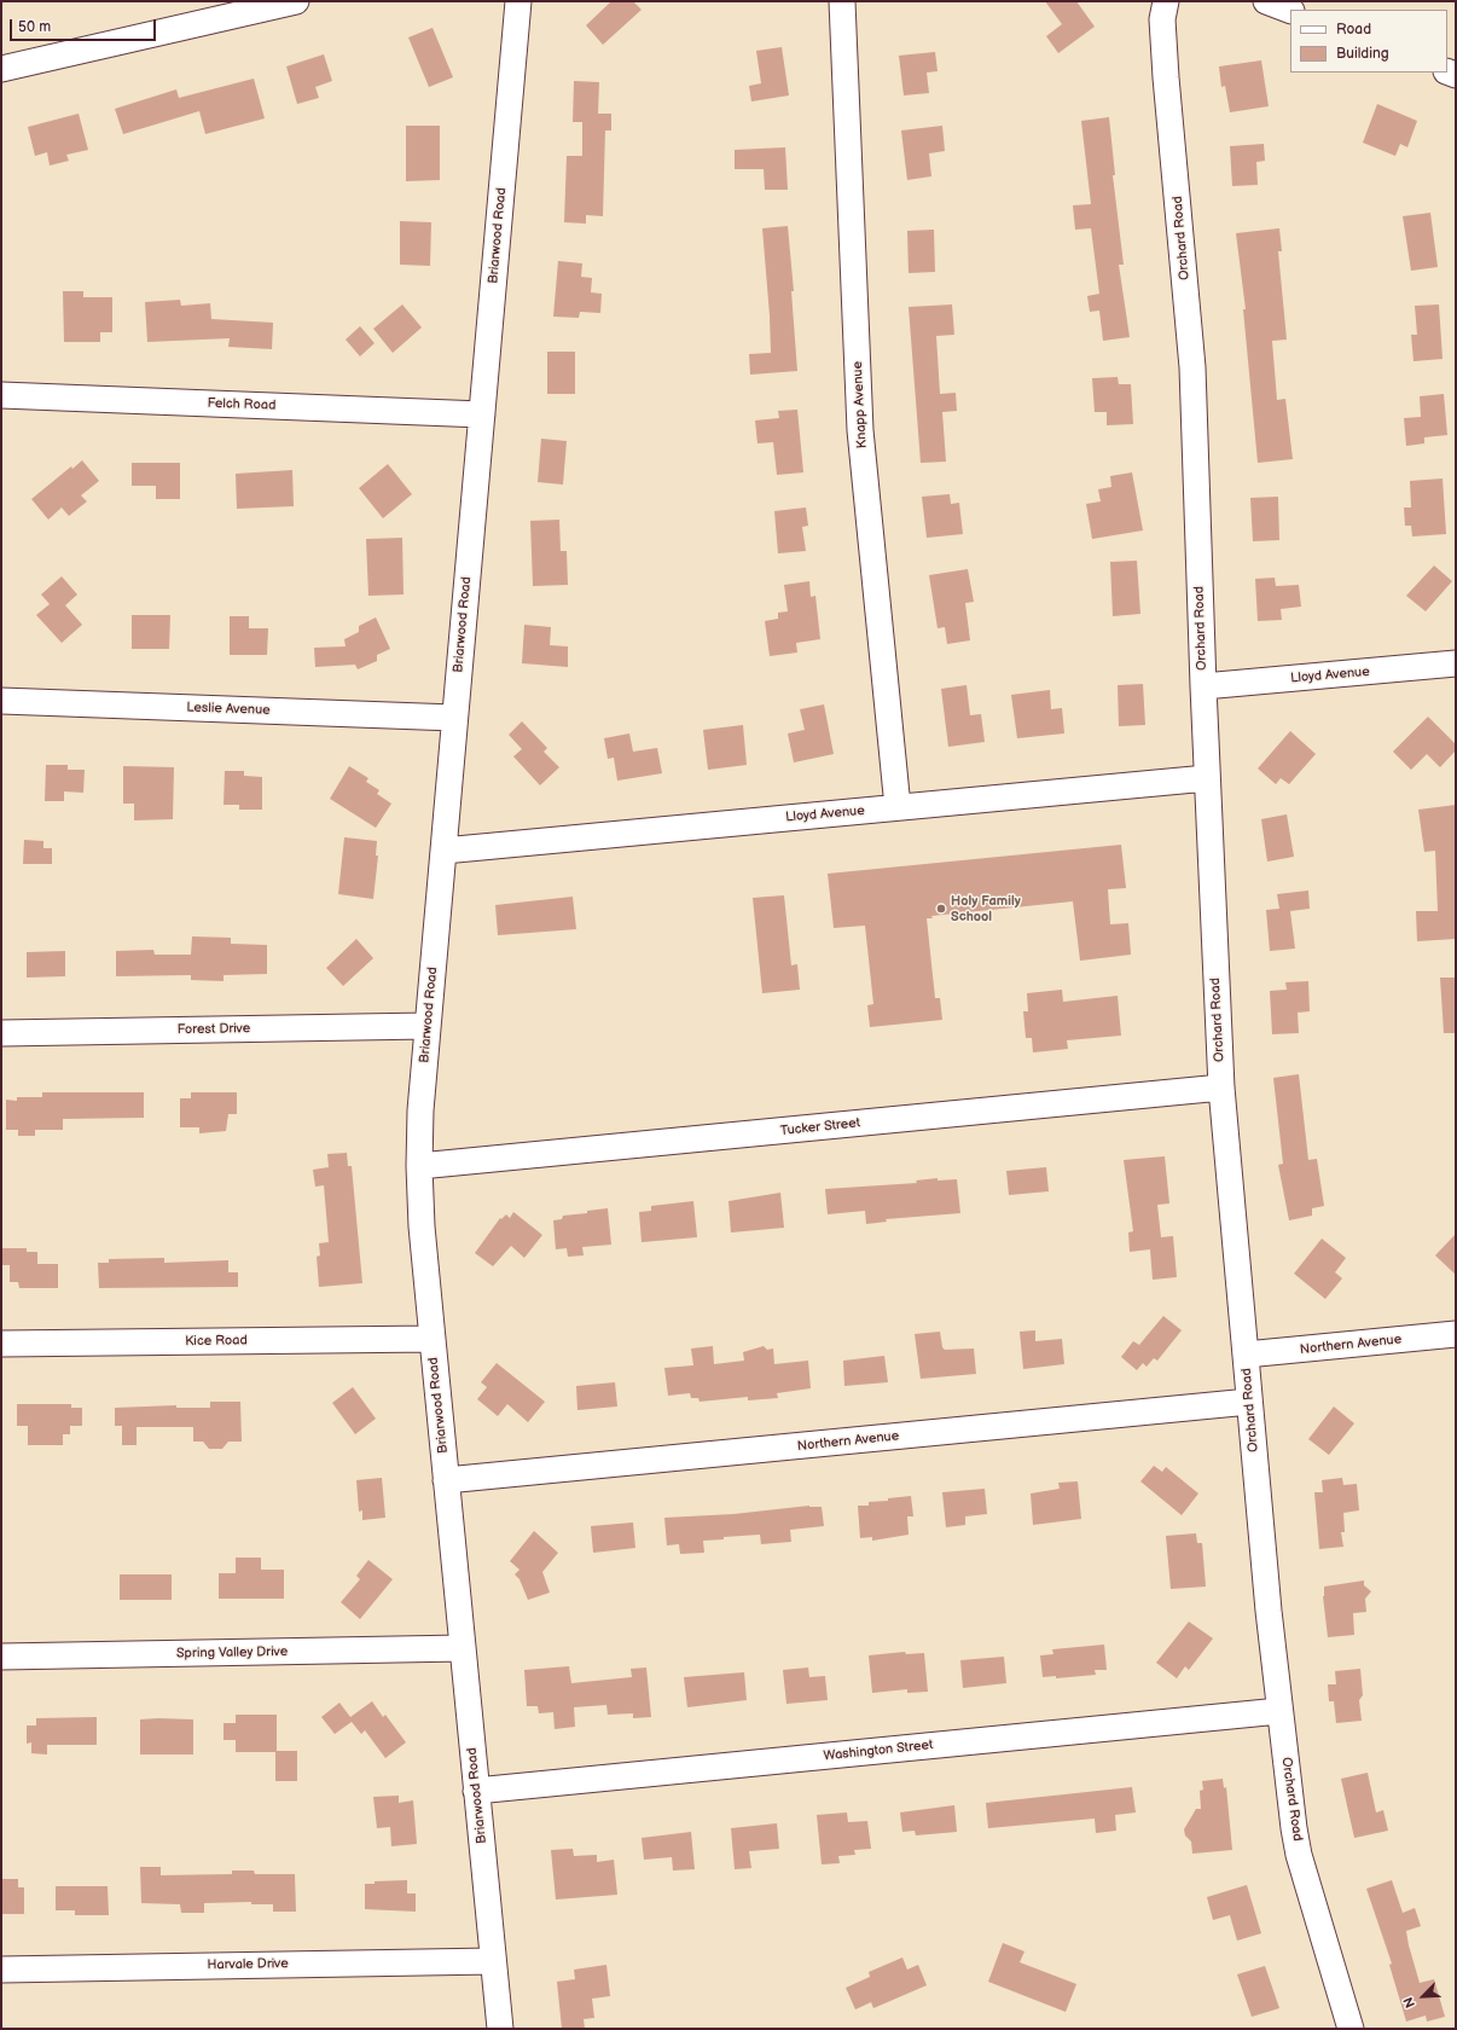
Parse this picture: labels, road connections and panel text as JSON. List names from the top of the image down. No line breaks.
{"streets":{"street":["Briarwood Road","Orchard Road","Felch Road","Knapp Avenue","Lloyd Avenue","Leslie Avenue","Forest Drive","Tucker Street","Kice Road","Northern Avenue","Spring Valley Drive","Washington Street","Harvale Drive"]},"crossings":[["Briarwood Road","Felch Road"],["Briarwood Road","Lloyd Avenue"],["Briarwood Road","Leslie Avenue"],["Briarwood Road","Forest Drive"],["Briarwood Road","Tucker Street"],["Briarwood Road","Kice Road"],["Briarwood Road","Northern Avenue"],["Briarwood Road","Spring Valley Drive"],["Briarwood Road","Washington Street"],["Briarwood Road","Harvale Drive"],["Orchard Road","Lloyd Avenue"],["Orchard Road","Tucker Street"],["Orchard Road","Northern Avenue"],["Orchard Road","Washington Street"],["Knapp Avenue","Lloyd Avenue"]],"places":["Holy Family School"],"legend":["Road","Building"],"scale_bar":"50 m","north":"bottom left"}
